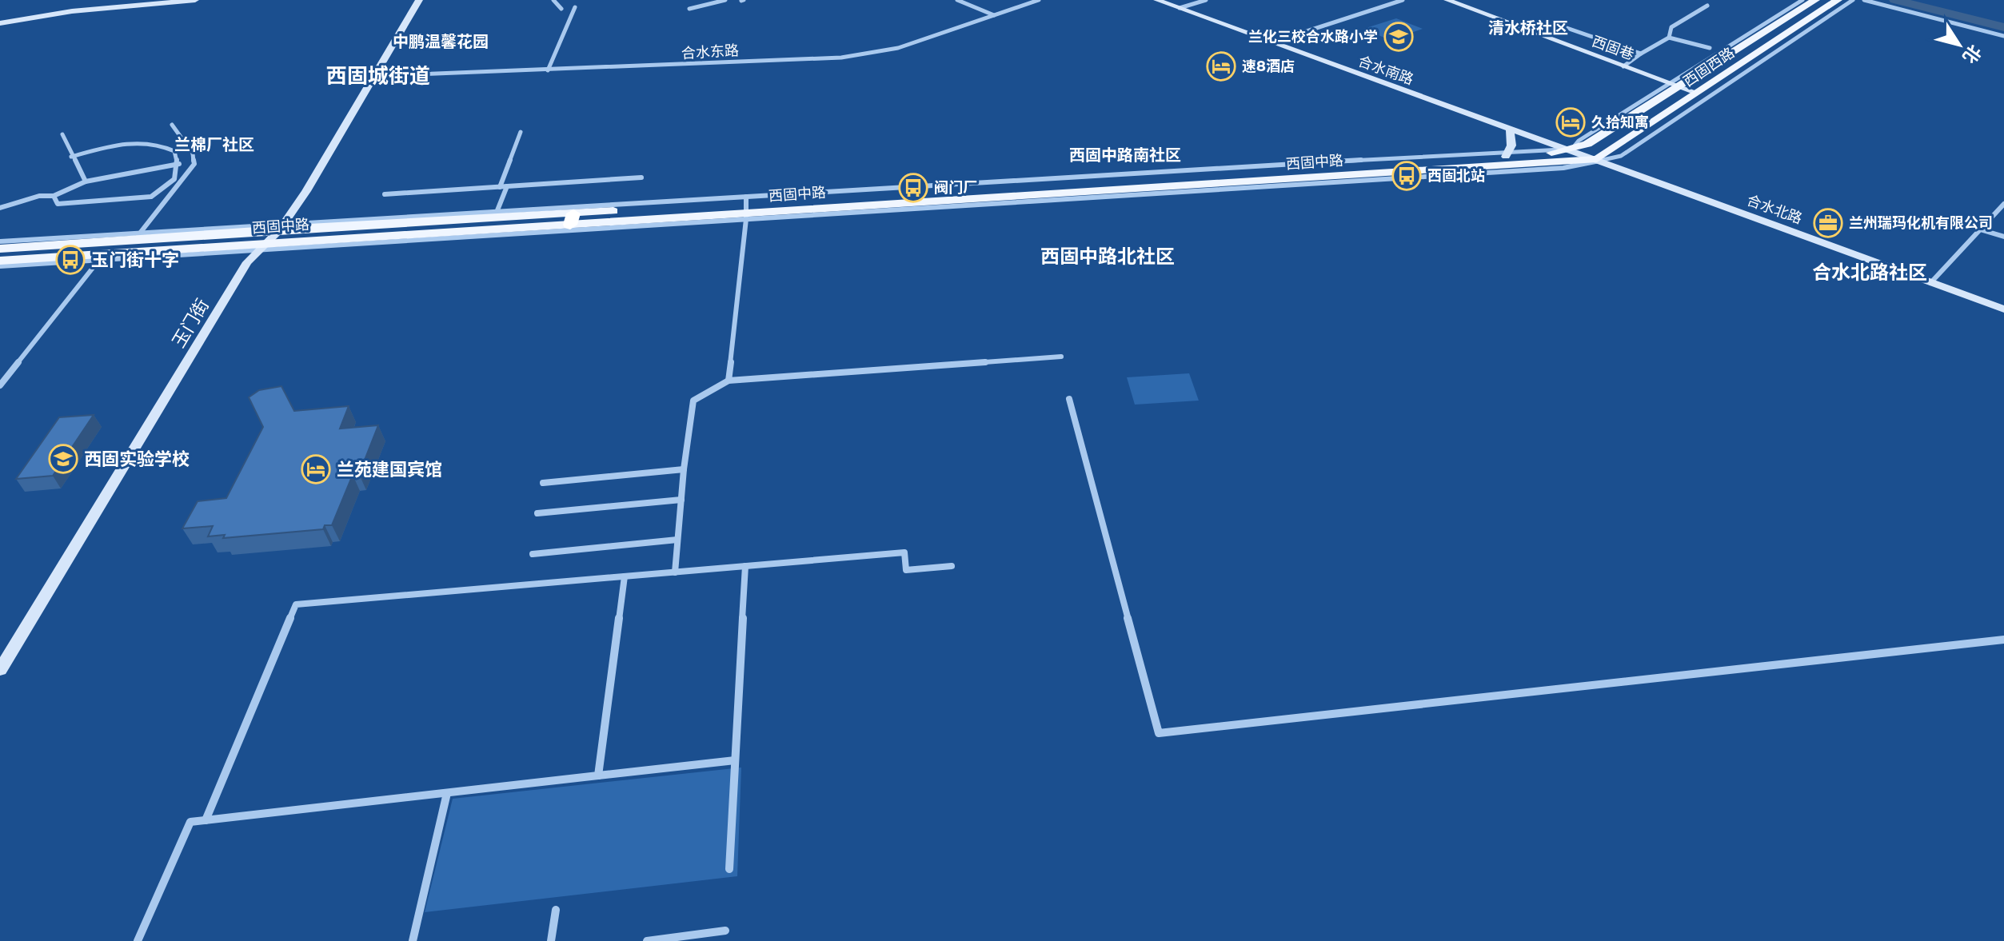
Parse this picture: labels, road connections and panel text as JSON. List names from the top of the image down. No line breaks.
{"streets":{"main road":["西固西路","西固中路"],"street":["西固巷","合水东路","合水南路","合水北路","玉门街"]},"crossings":[["西固巷","西固西路"],["合水东路","玉门街"],["西固西路","合水南路"],["西固西路","西固中路"],["西固西路","合水北路"],["合水南路","西固中路"],["合水南路","合水北路"],["西固中路","合水北路"],["西固中路","玉门街"]],"districts":["清水桥社区","中鹏温馨花园","西固城街道","兰棉厂社区","西固中路南社区","西固中路北社区","合水北路社区"],"places":{"school or university":["兰化三校合水路小学","西固实验学校"],"hotel":["速8酒店","久拾知寓","兰苑建国宾馆"],"bus stop":["西固北站","阀门厂","玉门街十字"],"office":["兰州瑞玛化机有限公司"]},"north":"bottom right"}
